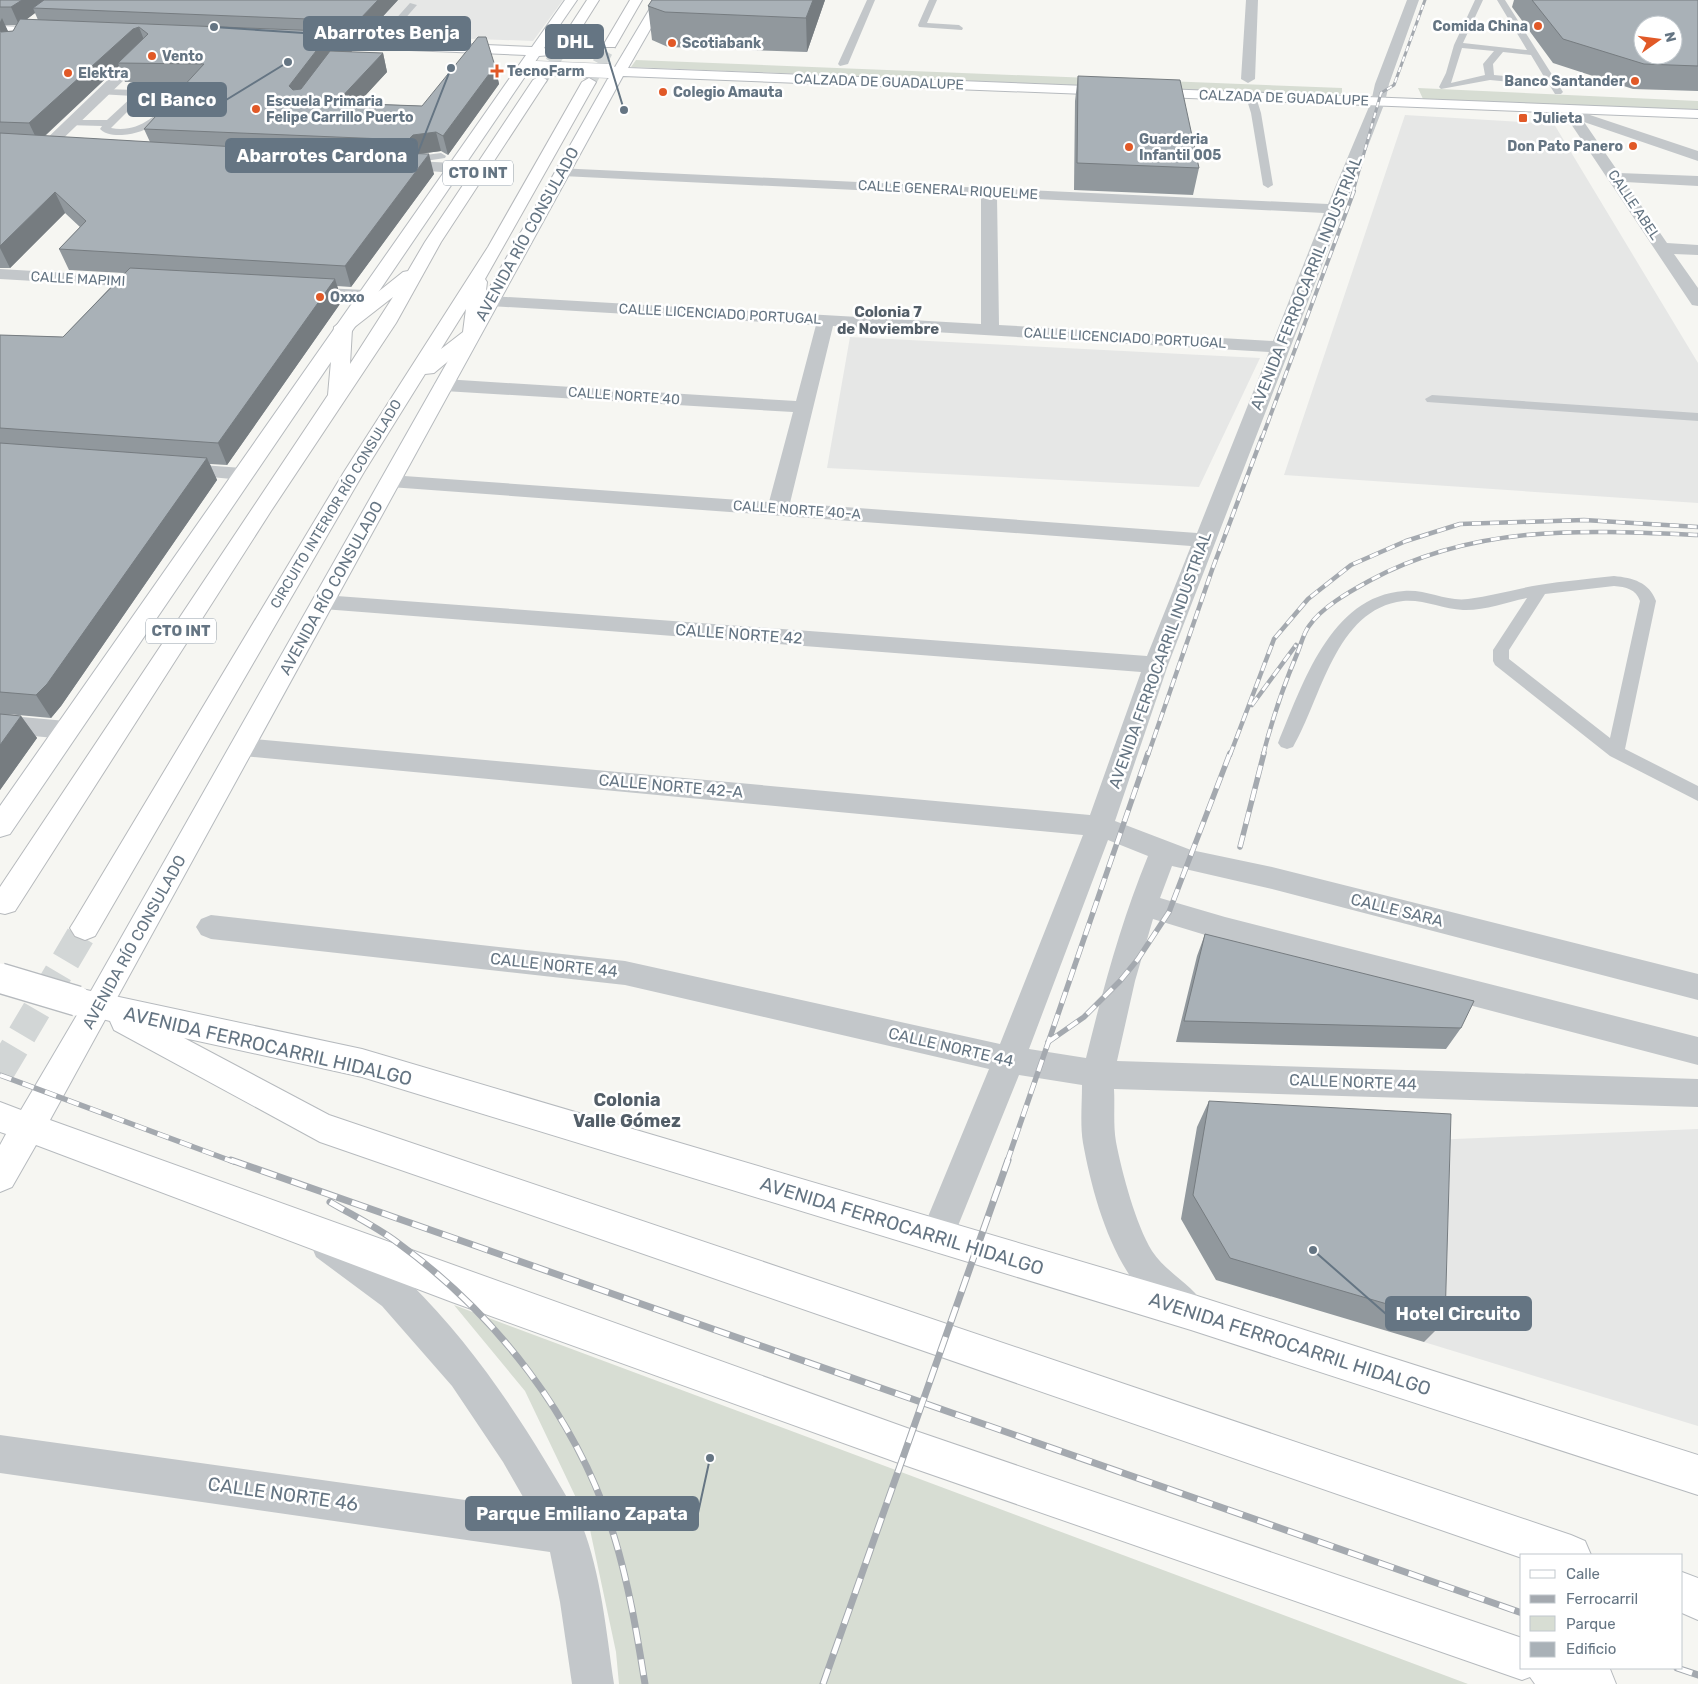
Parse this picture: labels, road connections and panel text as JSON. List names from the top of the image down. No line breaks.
{"streets":{"main road":["CALZADA DE GUADALUPE","CTO INT","AVENIDA RÍO CONSULADO","CIRCUITO INTERIOR RÍO CONSULADO","AVENIDA FERROCARRIL HIDALGO"],"street":["CALLE GENERAL RIQUELME","CALLE ABEL","CALLE MAPIMI","AVENIDA FERROCARRIL INDUSTRIAL","CALLE LICENCIADO PORTUGAL","CALLE NORTE 40","CALLE NORTE 40-A","CALLE NORTE 42","CALLE NORTE 42-A","CALLE SARA","CALLE NORTE 44","CALLE NORTE 46"]},"crossings":[["CALZADA DE GUADALUPE","CTO INT"],["CALZADA DE GUADALUPE","CALLE ABEL"],["CALZADA DE GUADALUPE","AVENIDA RÍO CONSULADO"],["CALZADA DE GUADALUPE","AVENIDA FERROCARRIL INDUSTRIAL"],["CALLE GENERAL RIQUELME","AVENIDA RÍO CONSULADO"],["CALLE GENERAL RIQUELME","AVENIDA FERROCARRIL INDUSTRIAL"],["AVENIDA RÍO CONSULADO","CALLE LICENCIADO PORTUGAL"],["AVENIDA RÍO CONSULADO","CALLE NORTE 40"],["AVENIDA RÍO CONSULADO","CALLE NORTE 40-A"],["AVENIDA RÍO CONSULADO","CALLE NORTE 42"],["AVENIDA RÍO CONSULADO","CALLE NORTE 42-A"],["AVENIDA RÍO CONSULADO","AVENIDA FERROCARRIL HIDALGO"],["AVENIDA FERROCARRIL INDUSTRIAL","CALLE LICENCIADO PORTUGAL"],["AVENIDA FERROCARRIL INDUSTRIAL","CALLE NORTE 40-A"],["AVENIDA FERROCARRIL INDUSTRIAL","CALLE NORTE 42"],["AVENIDA FERROCARRIL INDUSTRIAL","CALLE NORTE 42-A"],["AVENIDA FERROCARRIL INDUSTRIAL","CALLE SARA"],["AVENIDA FERROCARRIL INDUSTRIAL","CALLE NORTE 44"],["AVENIDA FERROCARRIL INDUSTRIAL","AVENIDA FERROCARRIL HIDALGO"],["CALLE NORTE 42-A","CALLE SARA"]],"districts":["Colonia 7 de Noviembre","Colonia Valle Gómez"],"places":{"other":["Comida China","Abarrotes Benja","Scotiabank","Vento","CI Banco","Abarrotes Cardona","Elektra","Banco Santander","Colegio Amauta","Escuela Primaria Felipe Carrillo Puerto","DHL","Don Pato Panero","Guarderia Infantil 005","Oxxo","Hotel Circuito","Parque Emiliano Zapata"],"health":["TecnoFarm"],"transit":["Julieta"]},"legend":["Calle","Ferrocarril","Parque","Edificio"],"north":"right"}
